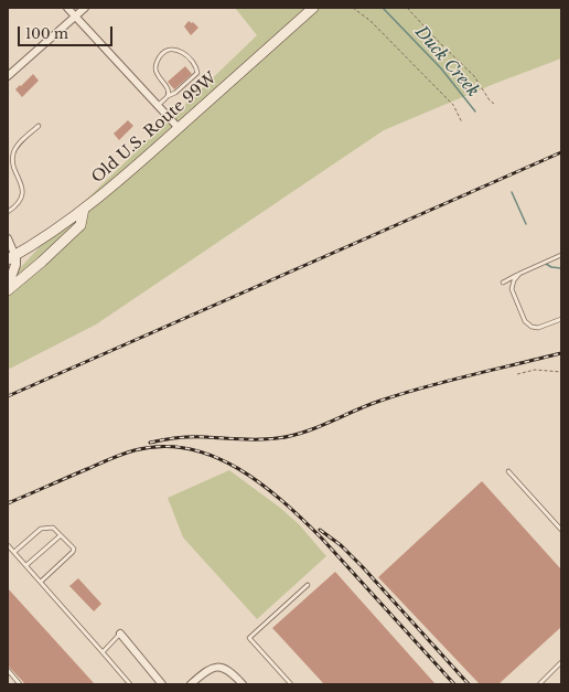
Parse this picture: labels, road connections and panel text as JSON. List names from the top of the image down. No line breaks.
{"streets":{"main road":["Old U.S. Route 99W"]},"water":["Duck Creek"],"scale_bar":"100 m"}
